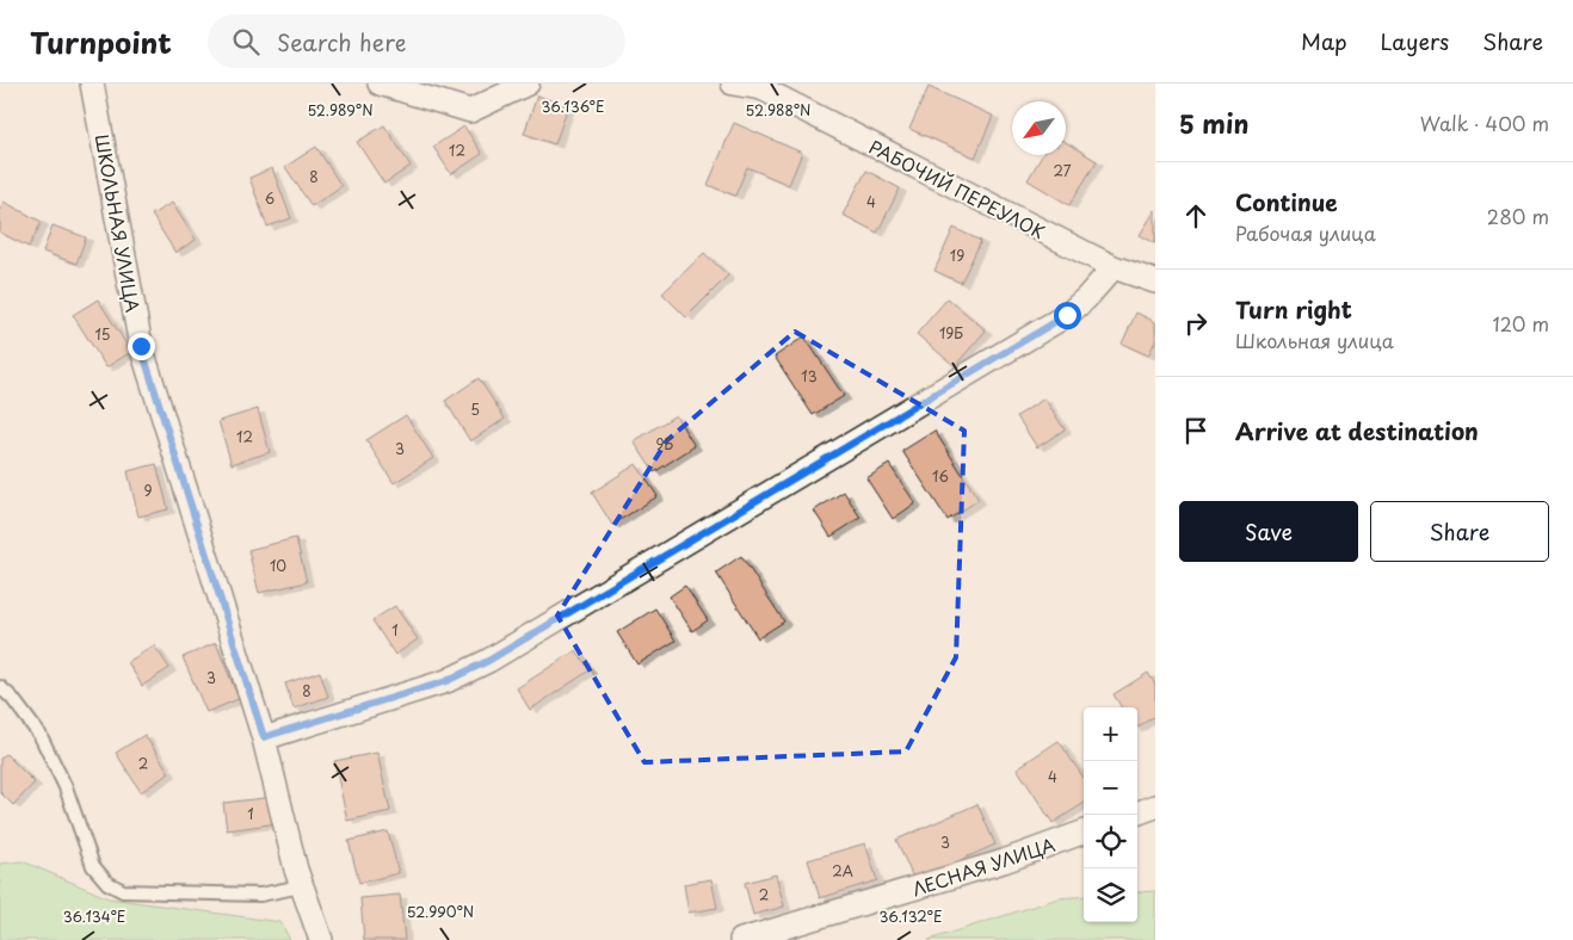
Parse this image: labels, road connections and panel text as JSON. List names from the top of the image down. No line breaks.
{"streets":{"street":["РАБОЧИЙ ПЕРЕУЛОК","ШКОЛЬНАЯ УЛИЦА","ЛЕСНАЯ УЛИЦА"]},"house_numbers":["12","27","8","6","4","19","19Б","15","13","5","12","9Б","3","16","9","10","1","3","8","2","4","1","3","2А","2"],"north":"bottom left","page":{"header":"Turnpoint","search":"Search here","nav":["Map","Layers","Share"],"heading":["5 min","Walk · 400 m"],"list":[["Continue","Рабочая улица","280 m"],["Turn right","Школьная улица","120 m"],"Arrive at destination"],"buttons":["Save","Share"],"map_buttons":["+","−"]},"coordinates":["36.136°E","52.989°N","52.988°N","52.990°N","36.134°E","36.132°E"]}
